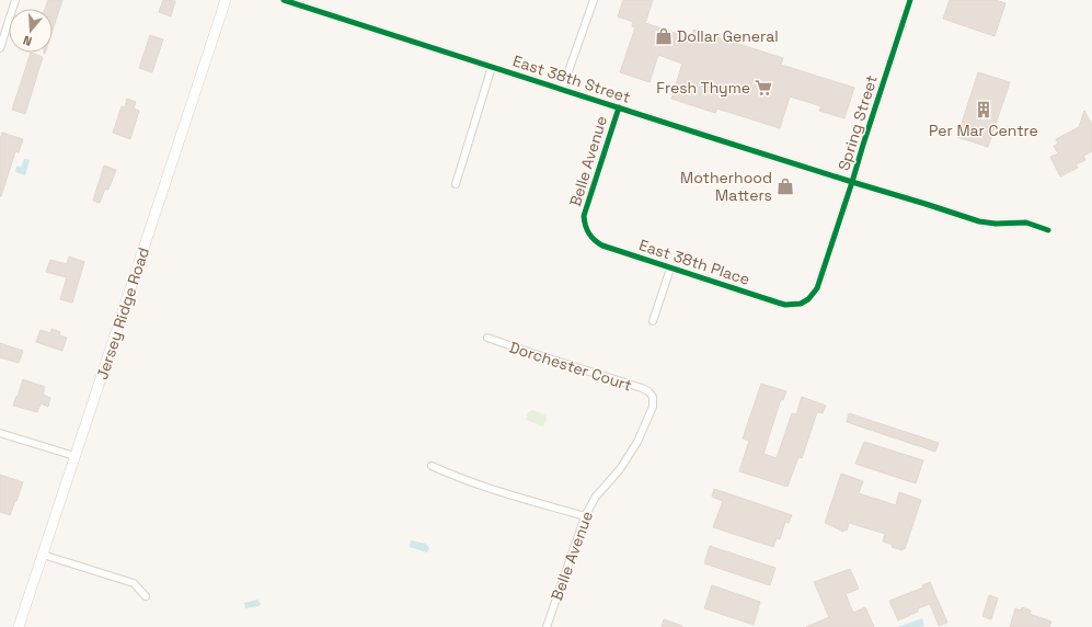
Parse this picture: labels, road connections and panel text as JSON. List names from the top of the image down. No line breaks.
{"streets":{"main road":["Jersey Ridge Road"],"street":["East 38th Street","Spring Street","Belle Avenue","East 38th Place","Dorchester Court"]},"crossings":[["East 38th Street","Spring Street"],["East 38th Street","Belle Avenue"],["Spring Street","East 38th Place"],["Belle Avenue","East 38th Place"],["Belle Avenue","Dorchester Court"]],"places":{"shop":["Dollar General","Motherhood Matters"],"supermarket":["Fresh Thyme"],"building":["Per Mar Centre"]},"north":"bottom"}
